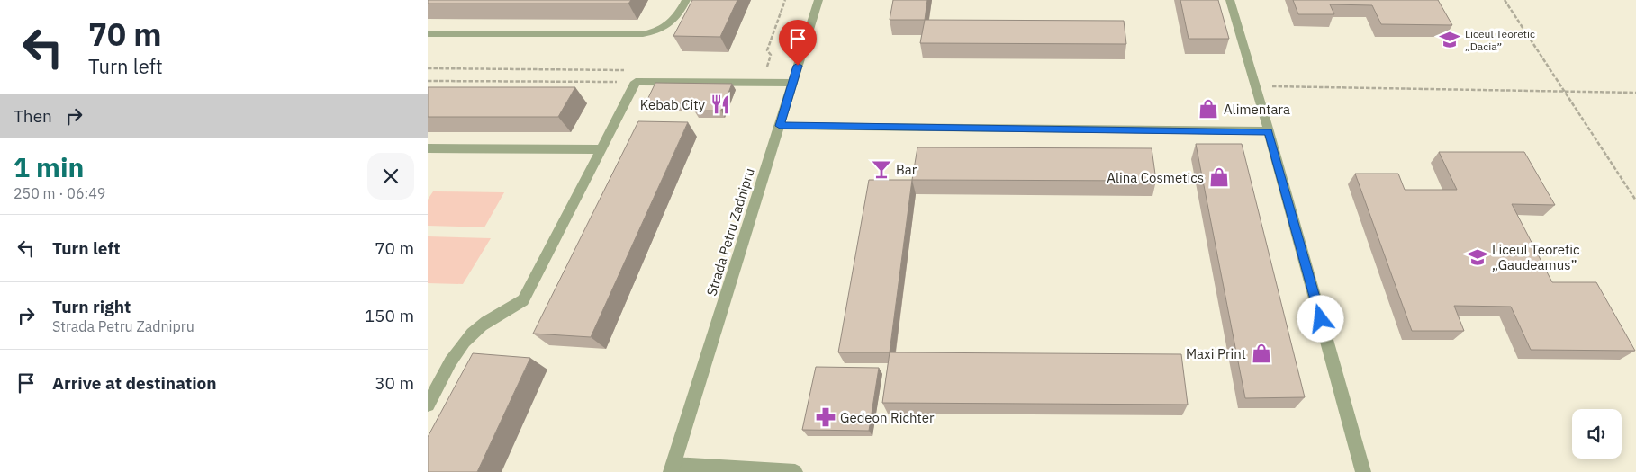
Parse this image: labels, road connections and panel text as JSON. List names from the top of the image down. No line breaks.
{"streets":{"street":["Strada Petru Zadnipru"]},"places":{"school or university":["Liceul Teoretic „Dacia”","Liceul Teoretic „Gaudeamus”"],"restaurant":["Kebab City"],"shop":["Alimentara","Alina Cosmetics","Maxi Print"],"bar":["Bar"],"pharmacy":["Gedeon Richter"]},"page":{"turn":["70 m","Turn left"],"then":"Then","heading":["1 min","250 m · 06:49"],"list":[{"name":"Turn left","value":"70 m"},{"name":"Turn right","note":"Strada Petru Zadnipru","value":"150 m"},{"name":"Arrive at destination","value":"30 m"}]}}
